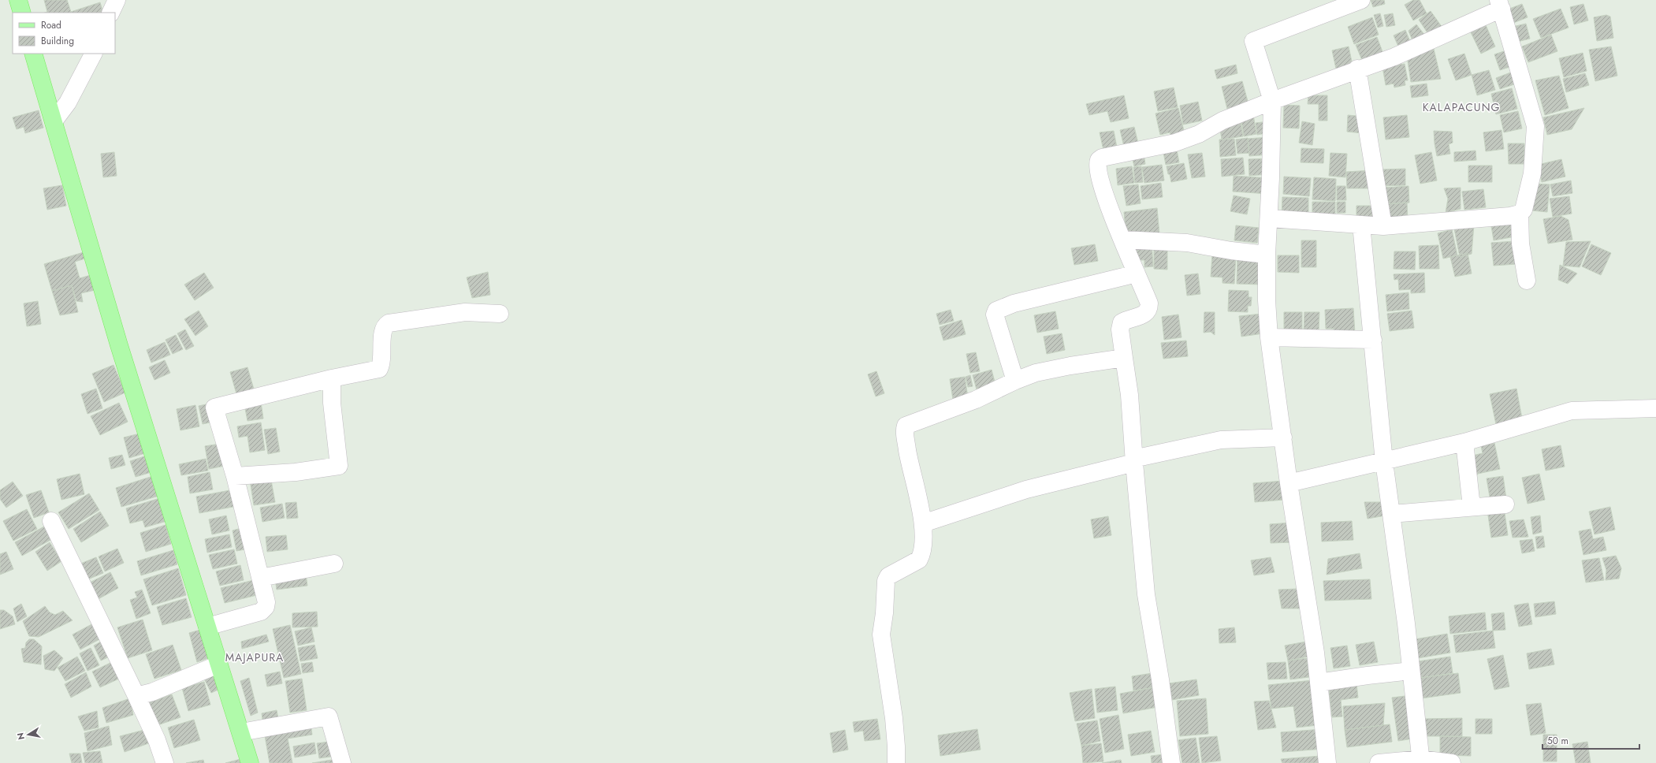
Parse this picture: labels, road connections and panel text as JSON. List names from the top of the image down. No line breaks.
{"districts":["KALAPACUNG","MAJAPURA"],"legend":["Road","Building"],"scale_bar":"50 m","north":"left"}
